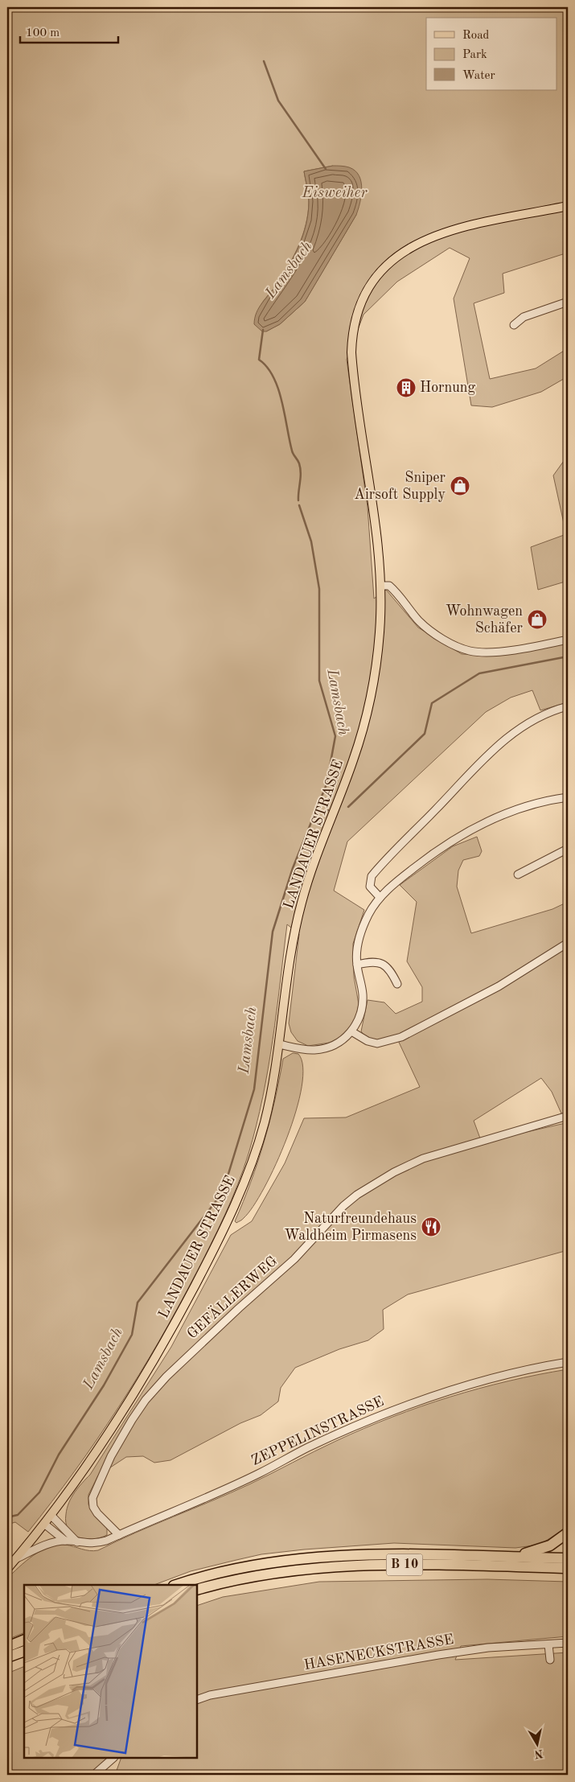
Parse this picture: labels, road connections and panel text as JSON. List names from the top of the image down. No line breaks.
{"streets":{"highway":["B 10"],"main road":["LANDAUER STRASSE"],"street":["GEFÄLLERWEG","ZEPPELINSTRASSE","HASENECKSTRASSE"]},"crossings":[["GEFÄLLERWEG","ZEPPELINSTRASSE"]],"water":["Eisweiher","Lamsbach"],"places":{"building":["Hornung"],"shop":["Sniper Airsoft Supply","Wohnwagen Schäfer"],"restaurant":["Naturfreundehaus Waldheim Pirmasens"]},"legend":["Road","Park","Water"],"scale_bar":"100 m","north":"bottom"}
